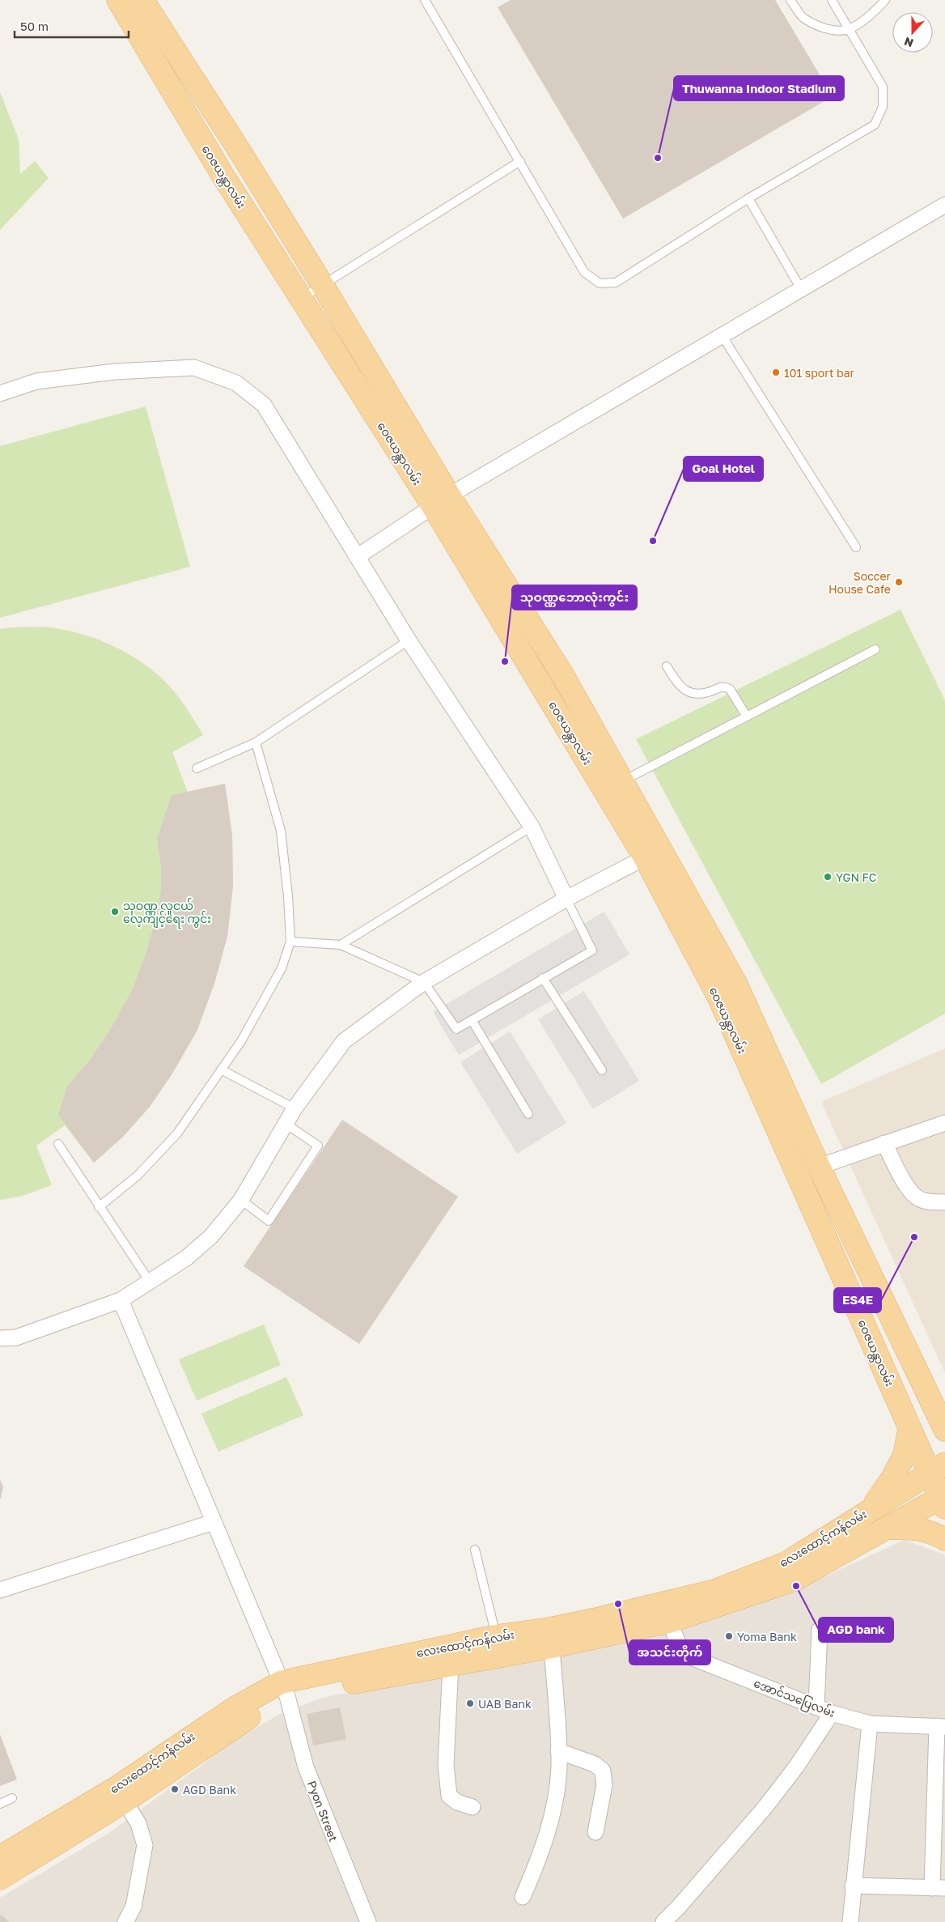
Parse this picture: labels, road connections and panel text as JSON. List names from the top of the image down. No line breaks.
{"streets":{"main road":["ဝေဇယန္တာလမ်း","လေးထောင့်ကန်လမ်း"],"street":["အောင်သပြေလမ်း","Pyon Street"]},"crossings":[["ဝေဇယန္တာလမ်း","လေးထောင့်ကန်လမ်း"],["လေးထောင့်ကန်လမ်း","အောင်သပြေလမ်း"],["လေးထောင့်ကန်လမ်း","Pyon Street"]],"places":["Thuwanna Indoor Stadium","101 sport bar","Goal Hotel","Soccer House Cafe","သုဝဏ္ဏဘောလုံးကွင်း","YGN FC","သုဝဏ္ဏ လူငယ် လေ့ကျင့်ရေး ကွင်း","ES4E","AGD bank","အသင်းတိုက်","Yoma Bank","UAB Bank","AGD Bank"],"scale_bar":"50 m","north":"bottom"}
